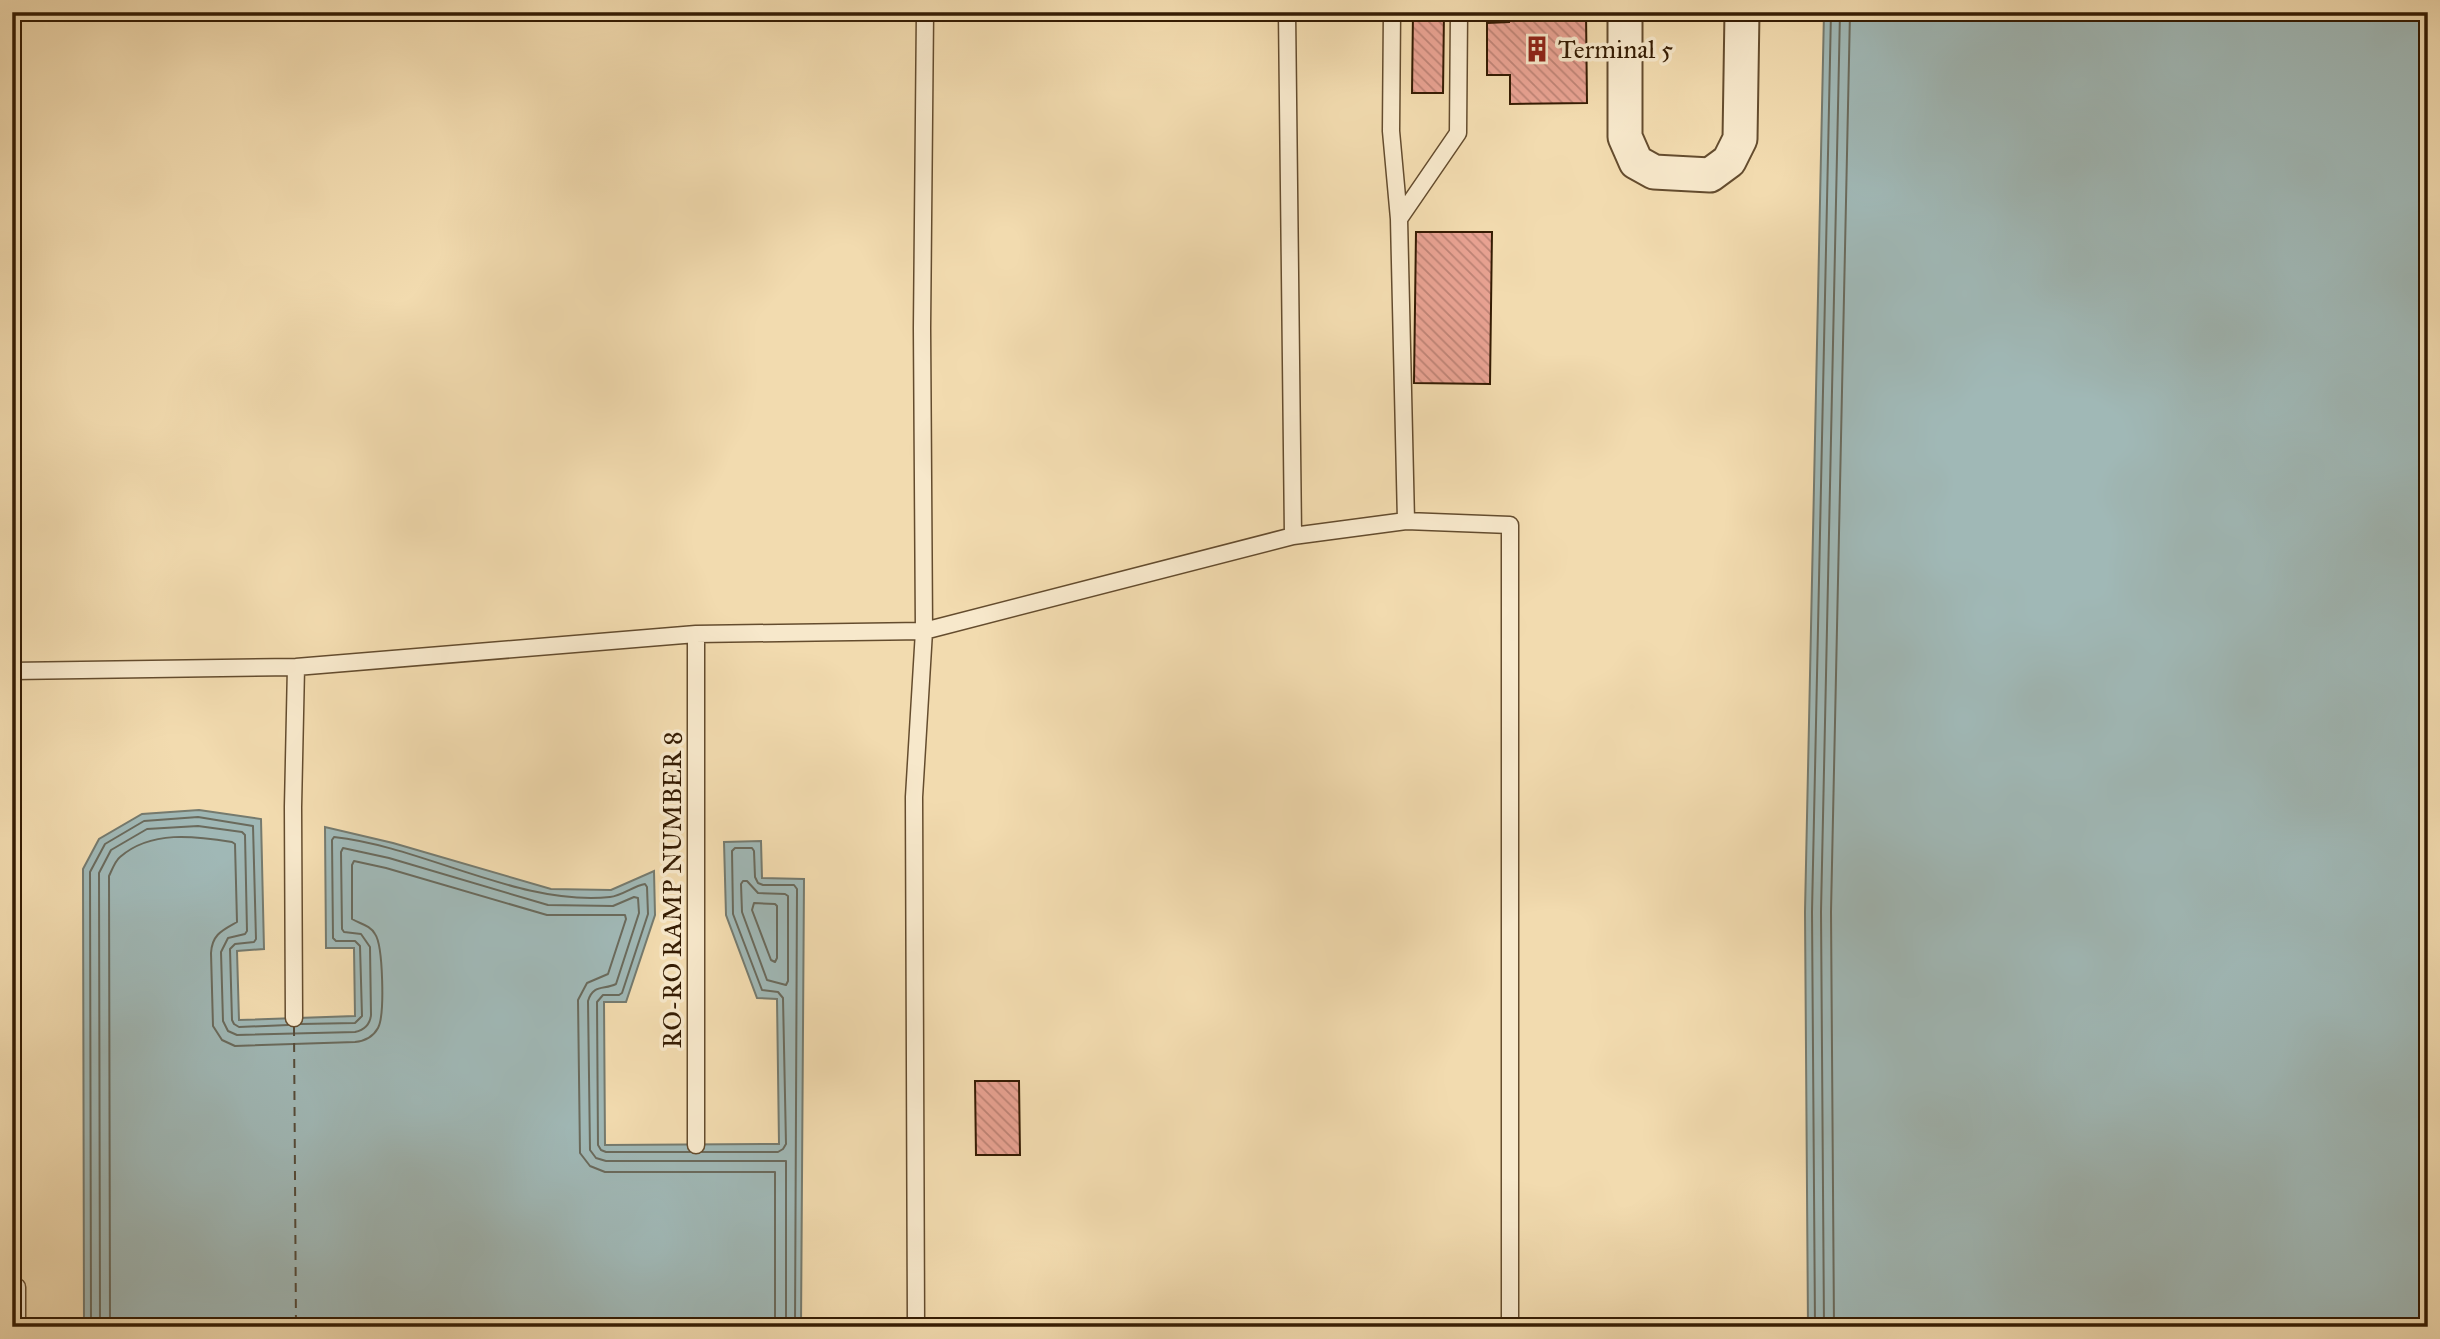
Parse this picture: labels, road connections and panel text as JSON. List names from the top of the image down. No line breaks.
{"streets":{"lane":["RO-RO RAMP NUMBER 8"]},"places":{"building":["Terminal 5"]}}
